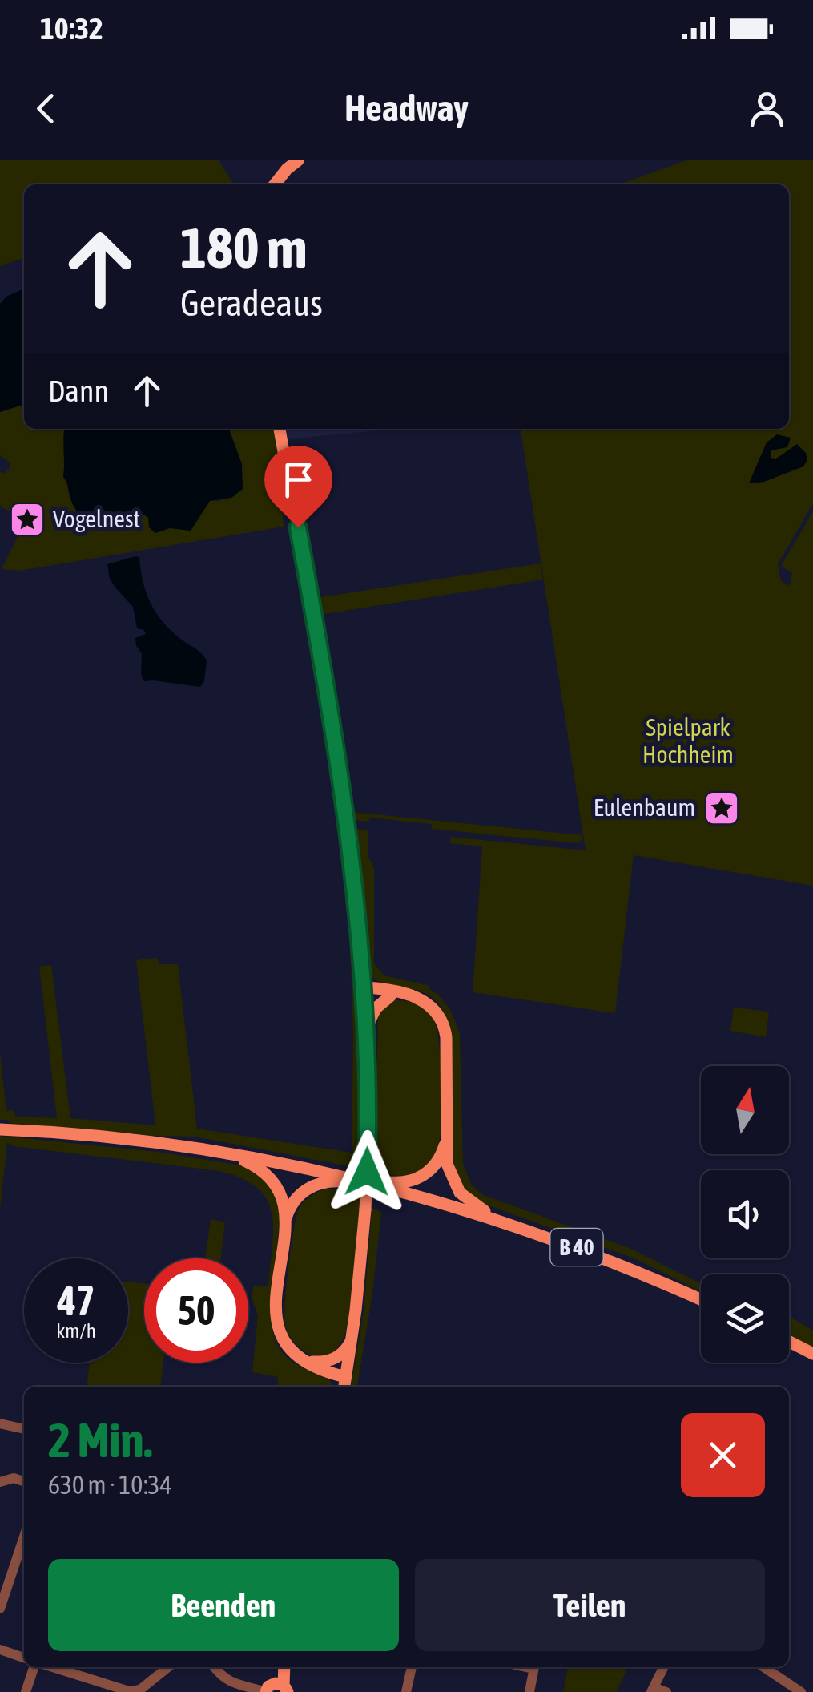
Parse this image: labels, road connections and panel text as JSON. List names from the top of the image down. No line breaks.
{"streets":{"main road":["B 40"]},"parks":["Spielpark Hochheim"],"places":{"place":["Vogelnest","Eulenbaum"]},"north":"top","page":{"status":"10:32","header":"Headway","turn":["180 m","Geradeaus"],"then":"Dann","speed":"47 km/h","limit":"50","heading":["2 Min.","630 m · 10:34"],"buttons":["Beenden","Teilen"]}}
